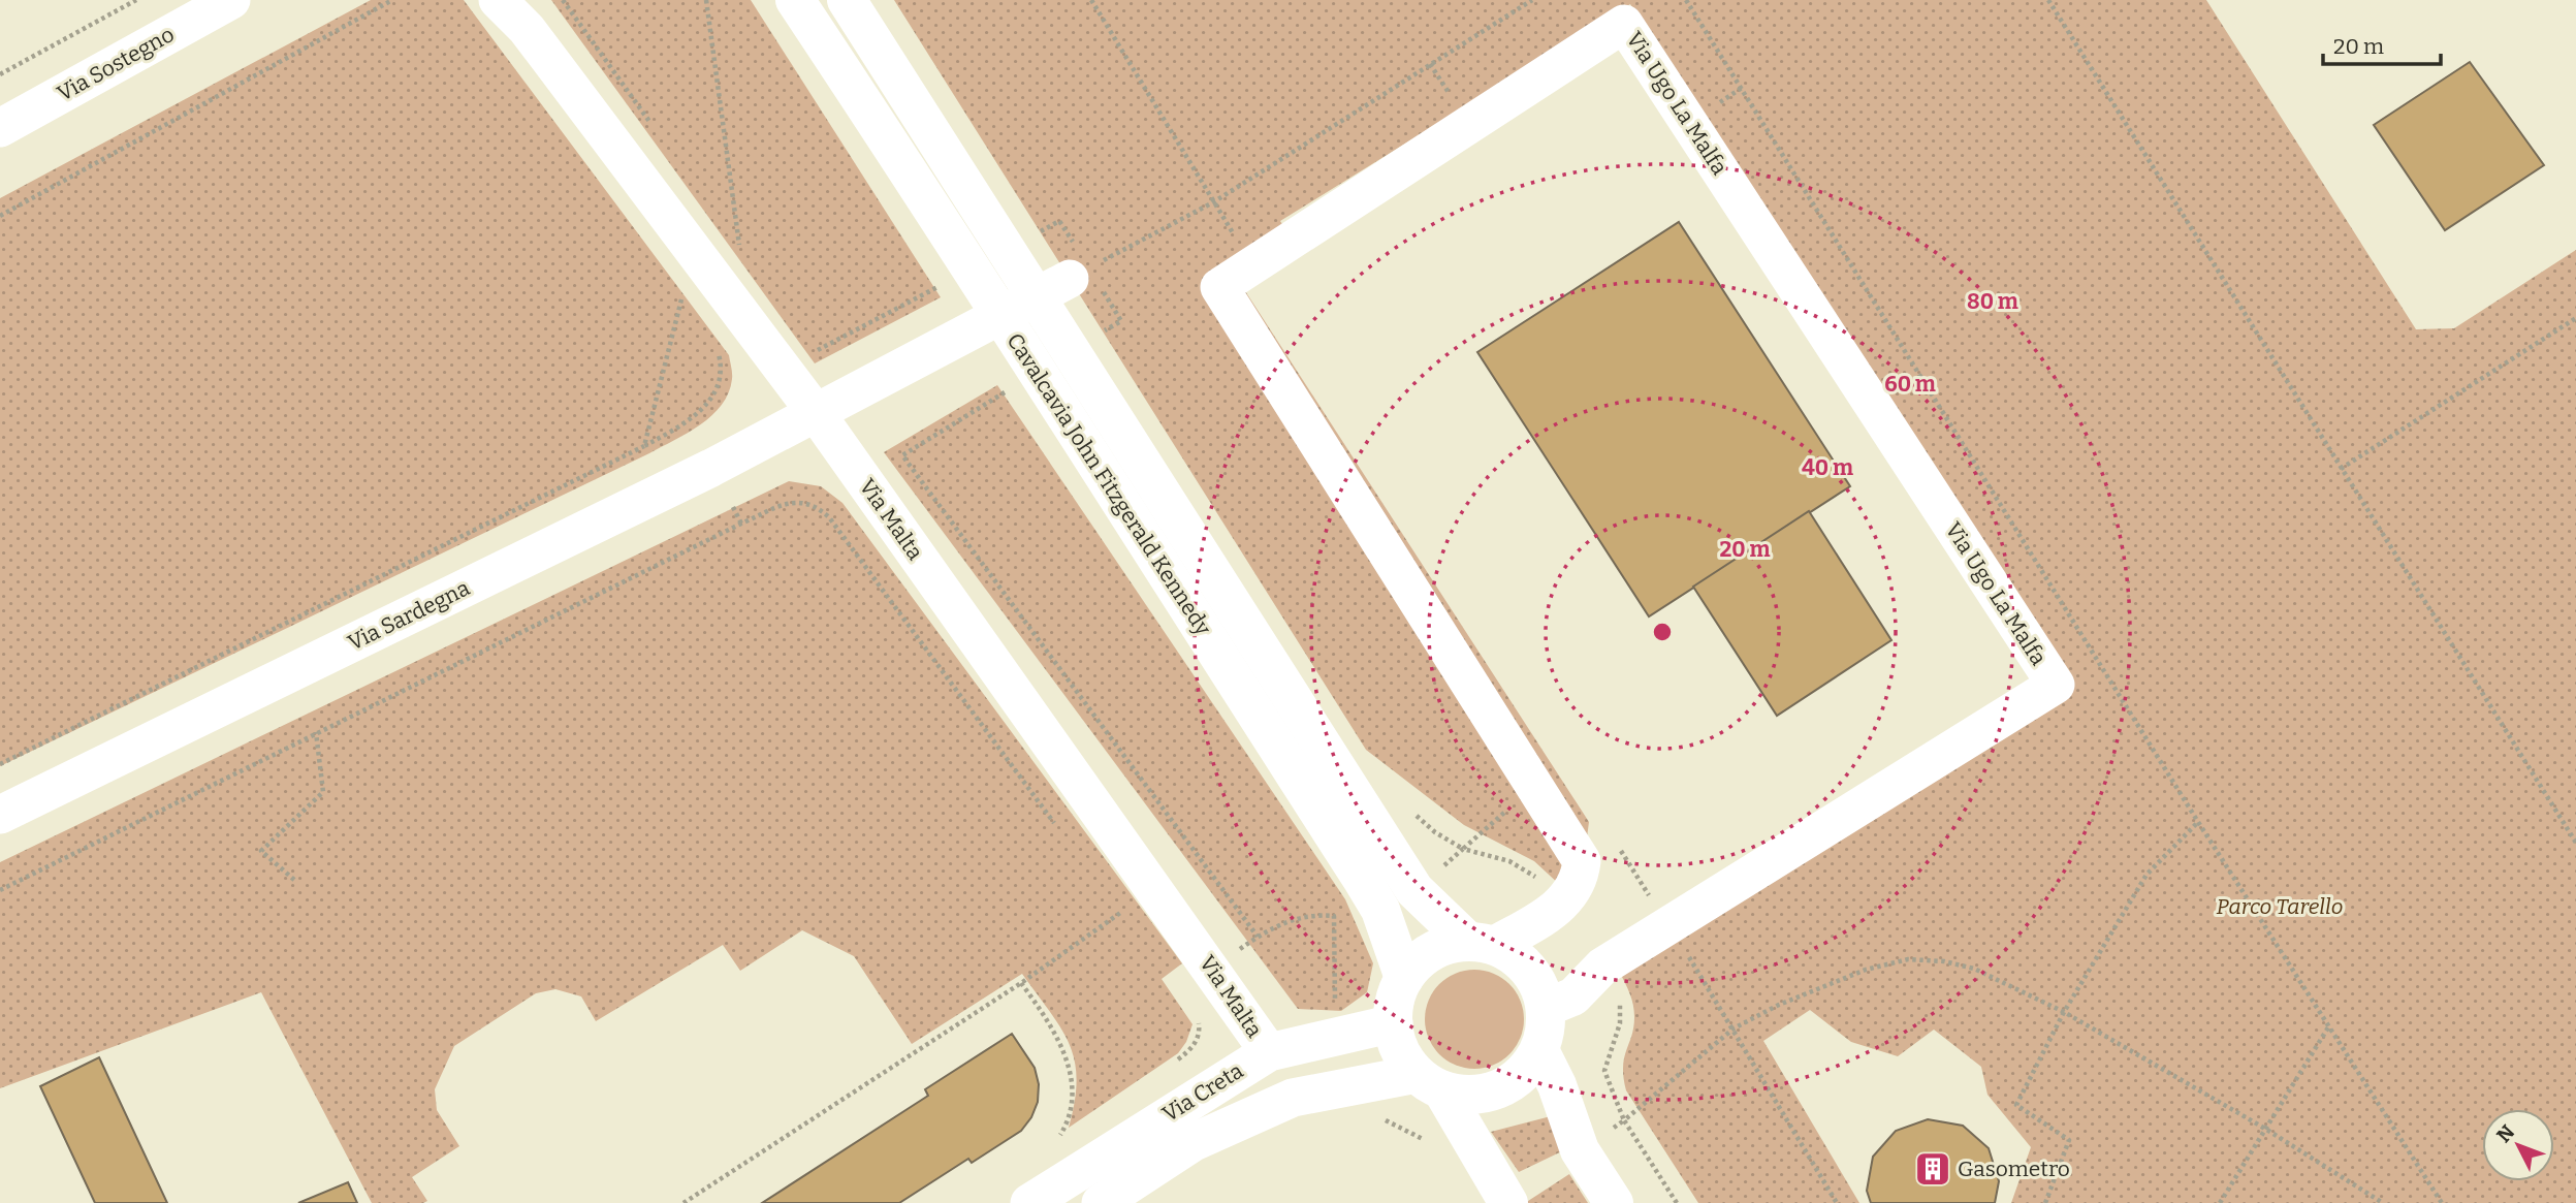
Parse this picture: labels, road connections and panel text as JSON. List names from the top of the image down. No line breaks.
{"streets":{"street":["Via Sostegno","Via Ugo La Malfa","Cavalcavia John Fitzgerald Kennedy","Via Malta","Via Sardegna","Via Creta"]},"crossings":[["Via Ugo La Malfa","Cavalcavia John Fitzgerald Kennedy"],["Via Ugo La Malfa","Via Creta"],["Cavalcavia John Fitzgerald Kennedy","Via Creta"],["Via Malta","Via Sardegna"],["Via Malta","Via Creta"]],"parks":["Parco Tarello"],"places":{"building":["Gasometro"]},"scale_bar":"20 m","north":"top left","rings":["80 m","60 m","40 m","20 m"]}
